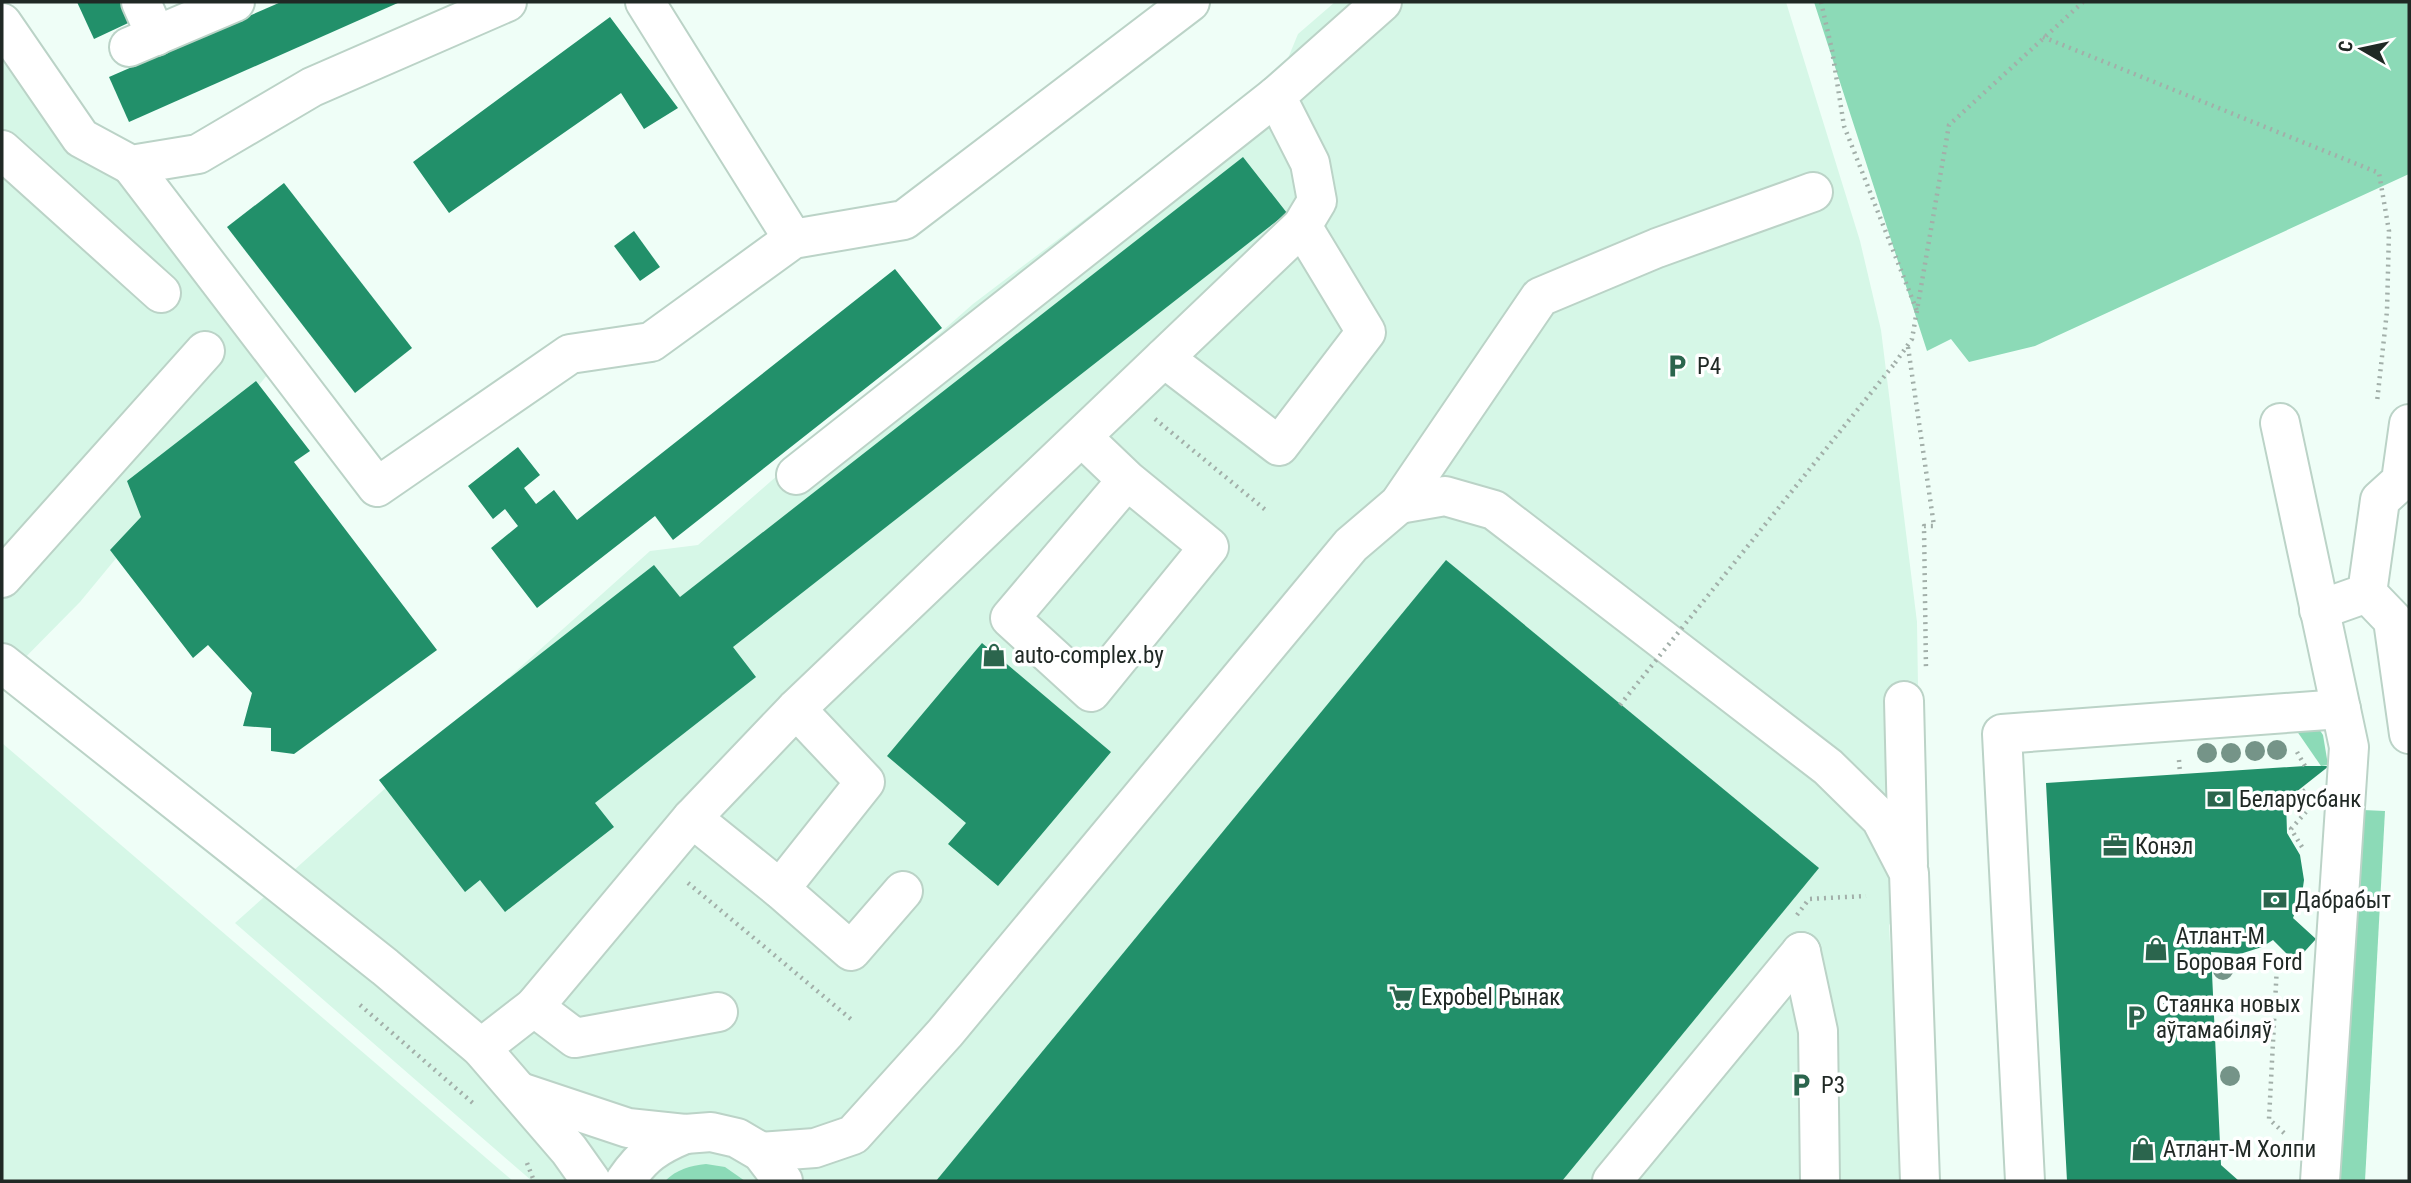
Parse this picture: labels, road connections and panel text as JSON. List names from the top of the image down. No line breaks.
{"places":{"parking":["P4","Стаянка новых аўтамабіляў","P3"],"shop":["auto-complex.by","Атлант-М Боровая Ford","Атлант-М Холпи"],"bank":["Беларусбанк","Дабрабыт"],"office":["Конэл"],"supermarket":["Expobel Рынак"]},"north":"left"}
